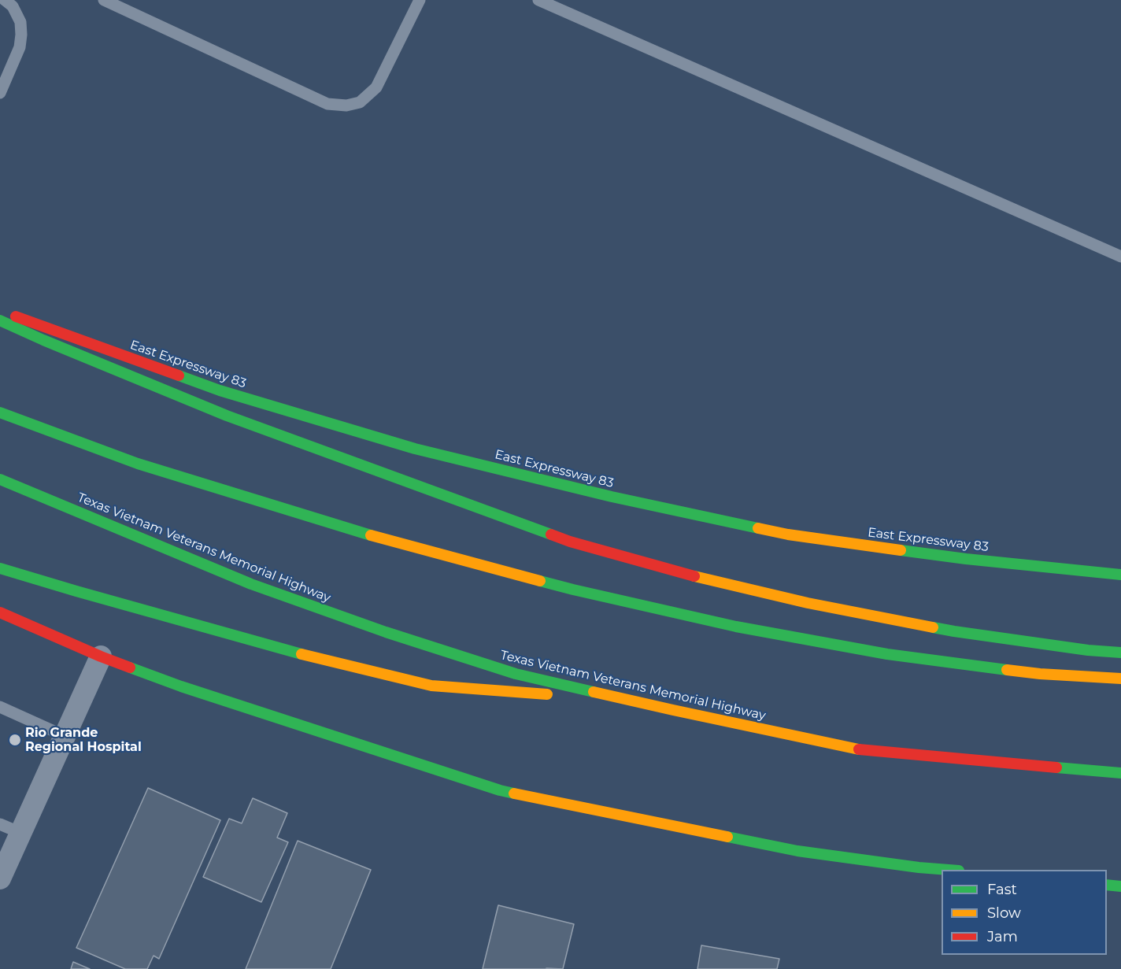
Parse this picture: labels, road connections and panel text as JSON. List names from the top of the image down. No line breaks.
{"streets":{"main road":["East Expressway 83","Texas Vietnam Veterans Memorial Highway"]},"places":["Rio Grande Regional Hospital"],"legend":["Fast","Slow","Jam"]}
